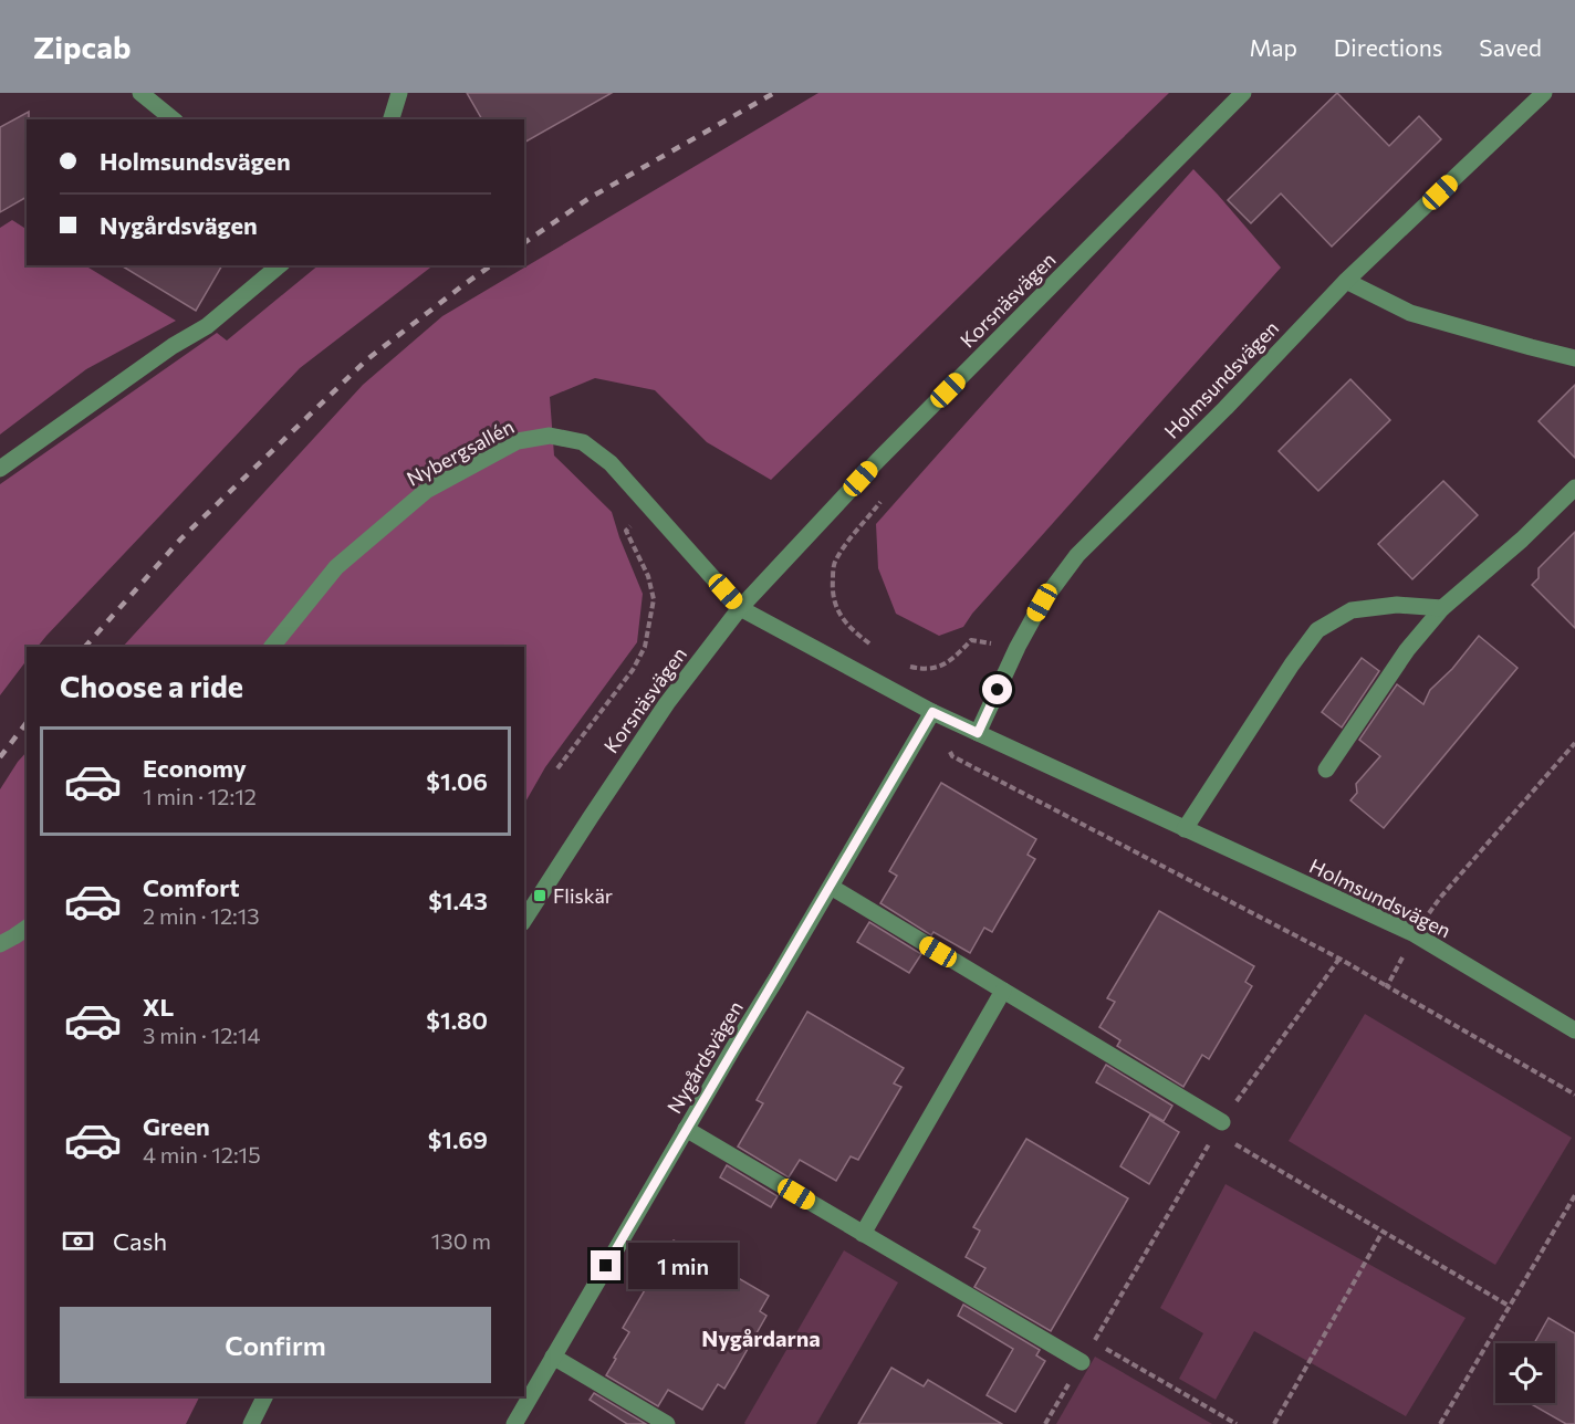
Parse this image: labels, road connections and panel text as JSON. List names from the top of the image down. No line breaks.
{"streets":{"street":["Korsnäsvägen","Holmsundsvägen","Nybergsallén","Nygårdsvägen"]},"crossings":[["Korsnäsvägen","Holmsundsvägen"],["Korsnäsvägen","Nybergsallén"],["Holmsundsvägen","Nybergsallén"],["Holmsundsvägen","Nygårdsvägen"]],"districts":["Nygårdarna"],"places":{"transit":["Fliskär"]},"page":{"header":"Zipcab","nav":["Map","Directions","Saved"],"banner":["Holmsundsvägen","Nygårdsvägen"],"heading":"Choose a ride","list":[{"name":"Economy","note":"1 min · 12:12","value":"$1.06"},{"name":"Comfort","note":"2 min · 12:13","value":"$1.43"},{"name":"XL","note":"3 min · 12:14","value":"$1.80"},{"name":"Green","note":"4 min · 12:15","value":"$1.69"}],"pay":["Cash","130 m"],"bubble":"1 min","buttons":"Confirm"}}
